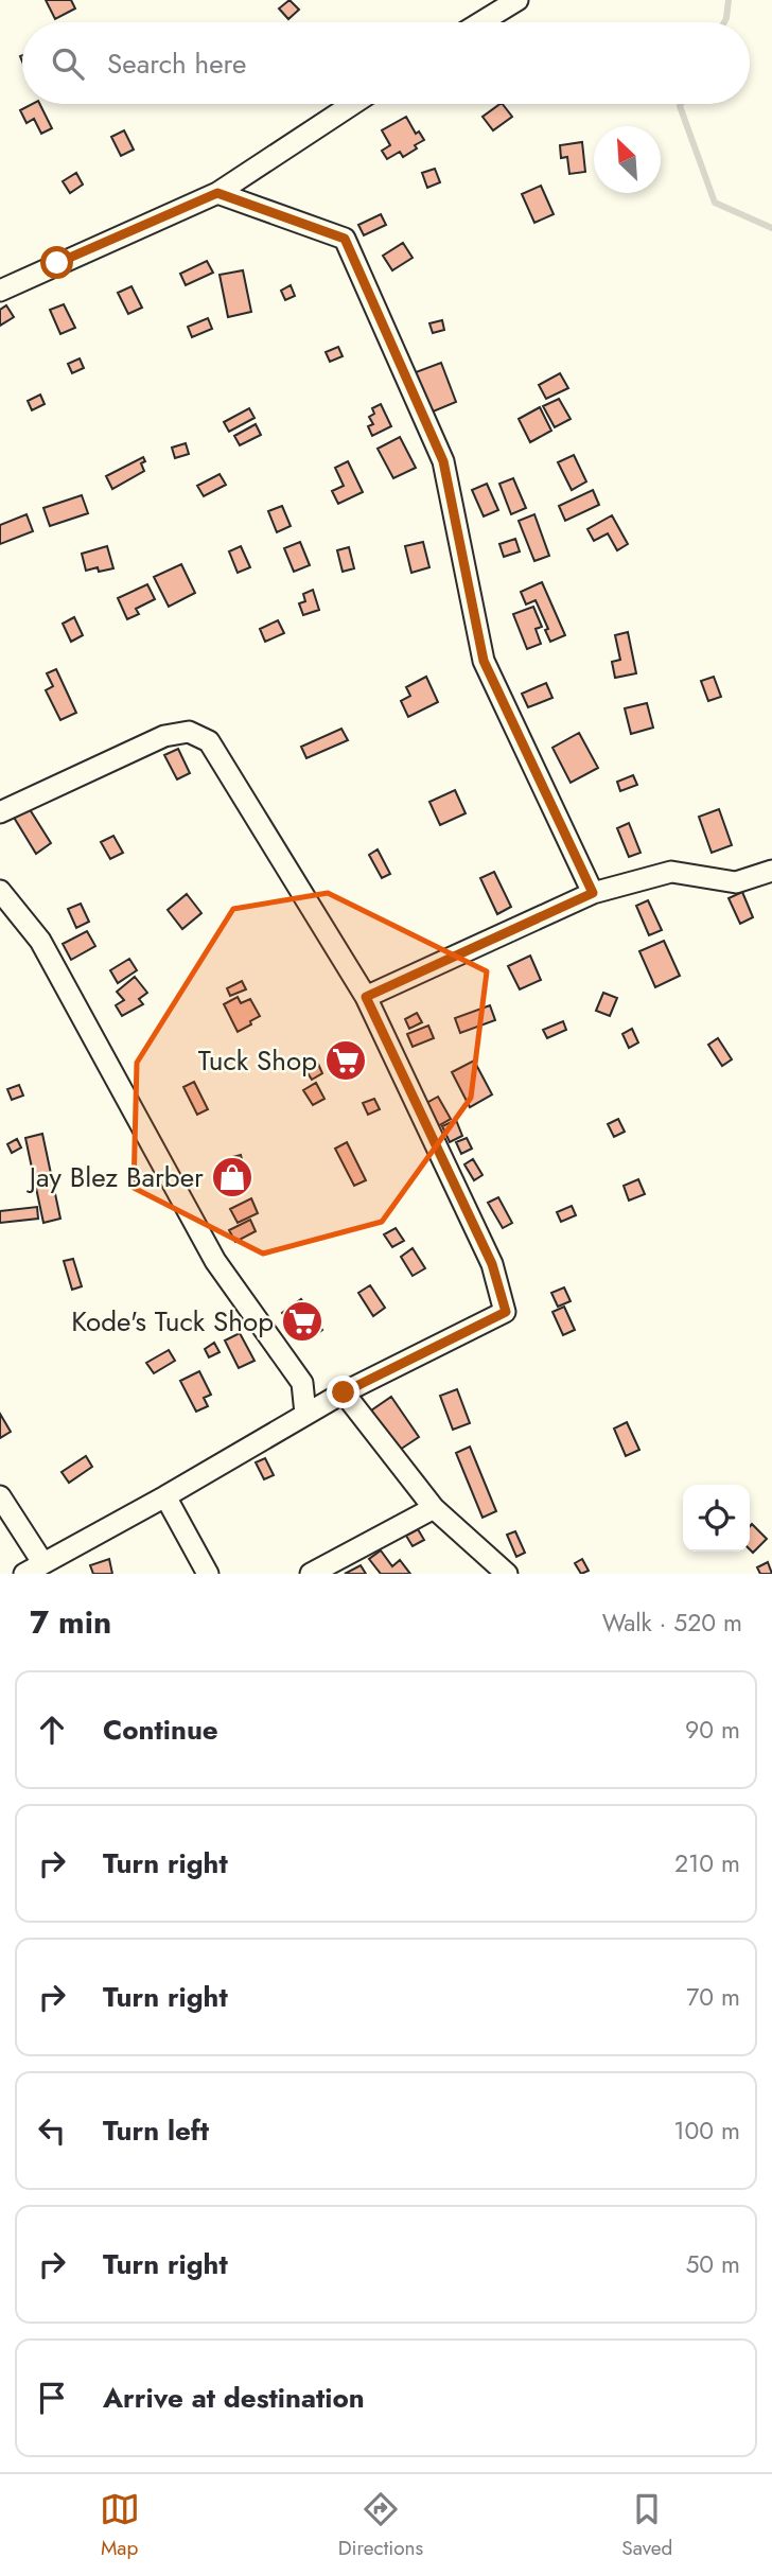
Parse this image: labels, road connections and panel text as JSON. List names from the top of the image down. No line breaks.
{"places":{"supermarket":["Tuck Shop","Kode's Tuck Shop"],"shop":["Jay Blez Barber"]},"north":"top left","page":{"search":"Search here","heading":["7 min","Walk · 520 m"],"list":[["Continue","90 m"],["Turn right","210 m"],["Turn right","70 m"],["Turn left","100 m"],["Turn right","50 m"],"Arrive at destination"],"nav":["Map","Directions","Saved"]}}
